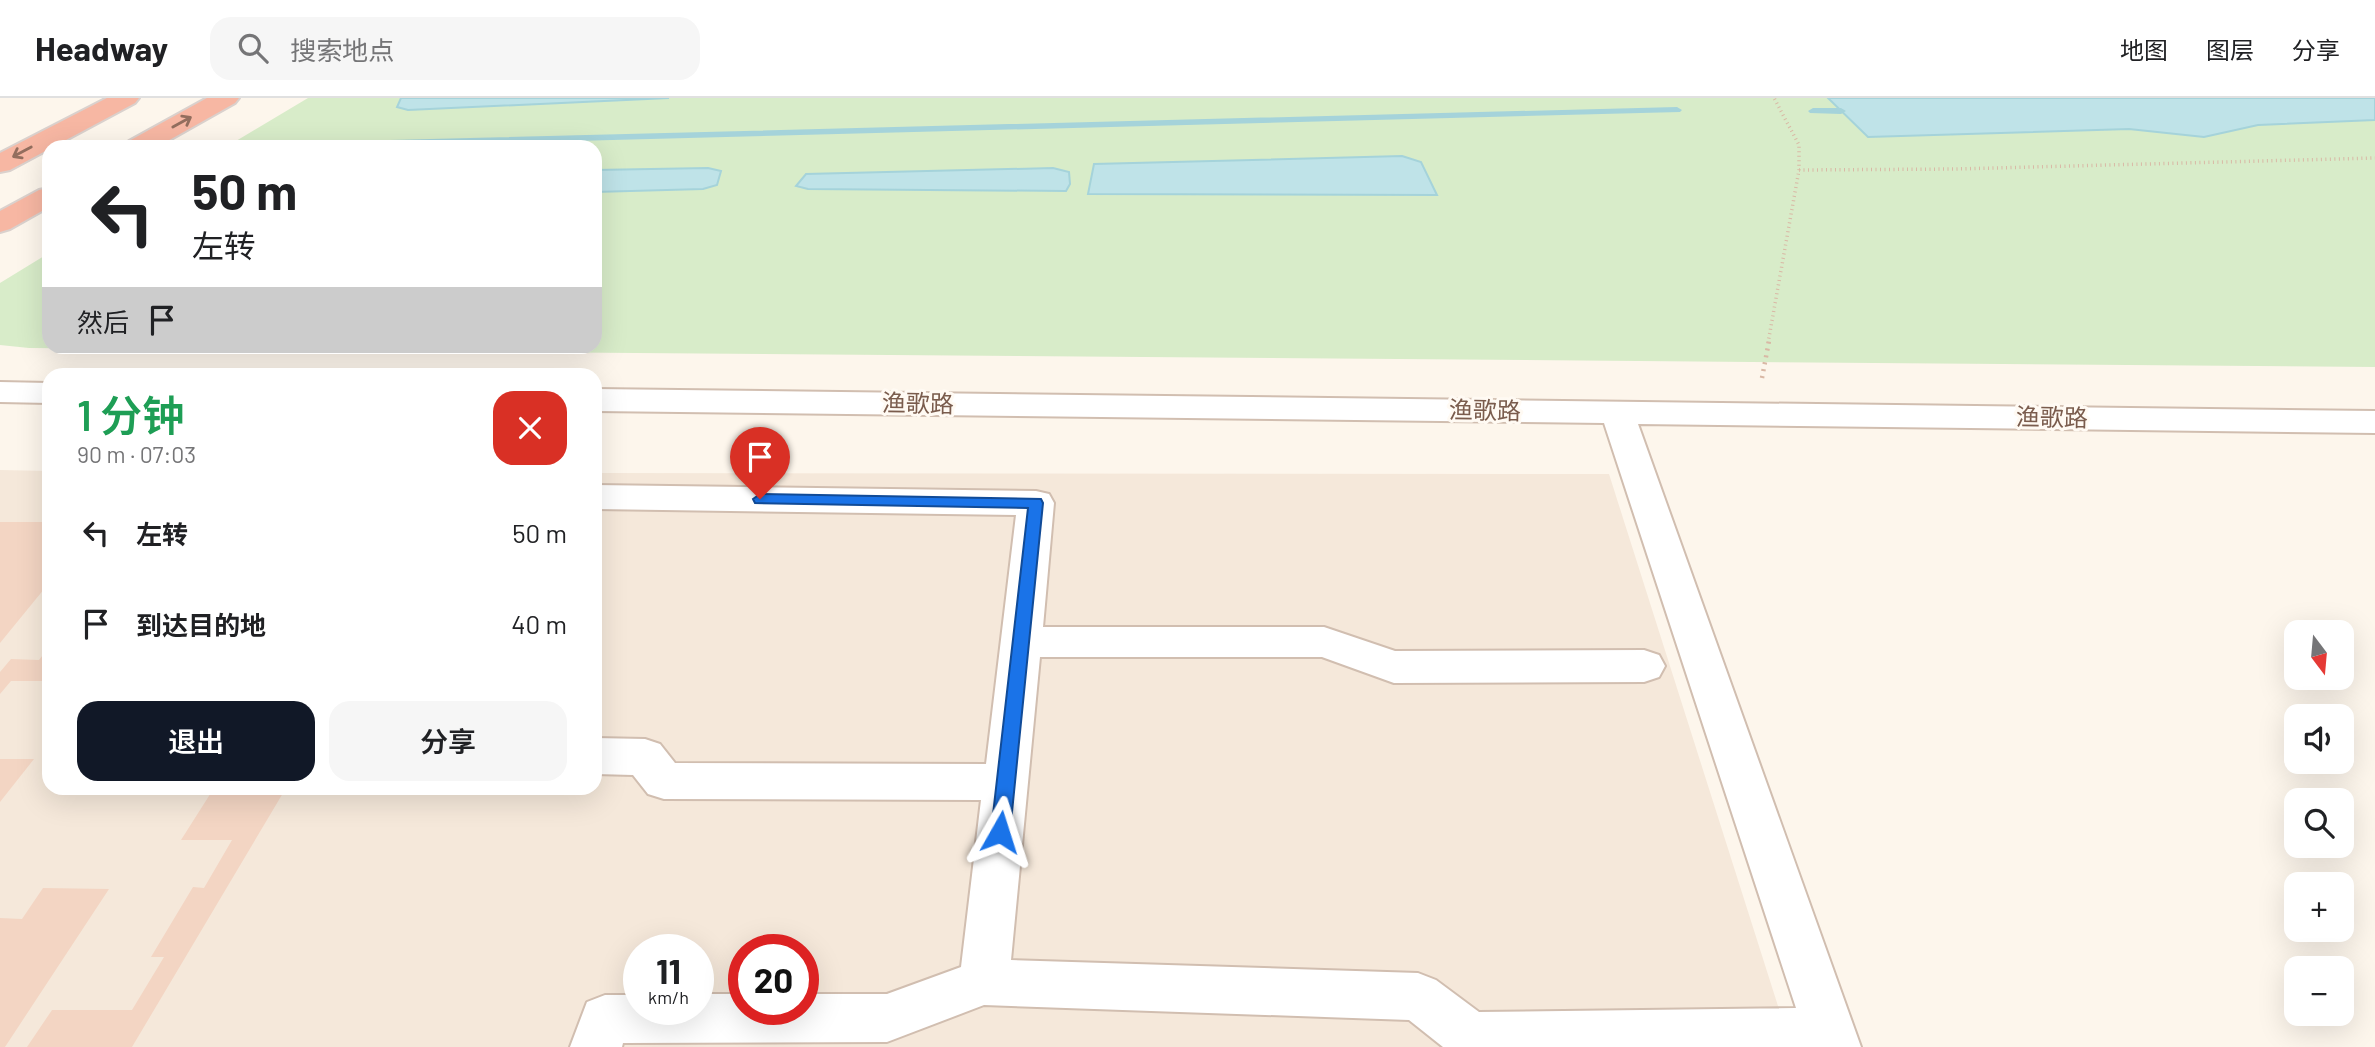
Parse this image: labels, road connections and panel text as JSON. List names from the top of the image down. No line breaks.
{"streets":{"street":["渔歌路"]},"north":"bottom","page":{"header":"Headway","search":"搜索地点","nav":["地图","图层","分享"],"turn":["50 m","左转"],"then":"然后","heading":["1 分钟","90 m · 07:03"],"list":[{"name":"左转","value":"50 m"},{"name":"到达目的地","value":"40 m"}],"map_buttons":["+","−"],"buttons":["退出","分享"],"speed":"11 km/h","limit":"20"}}
